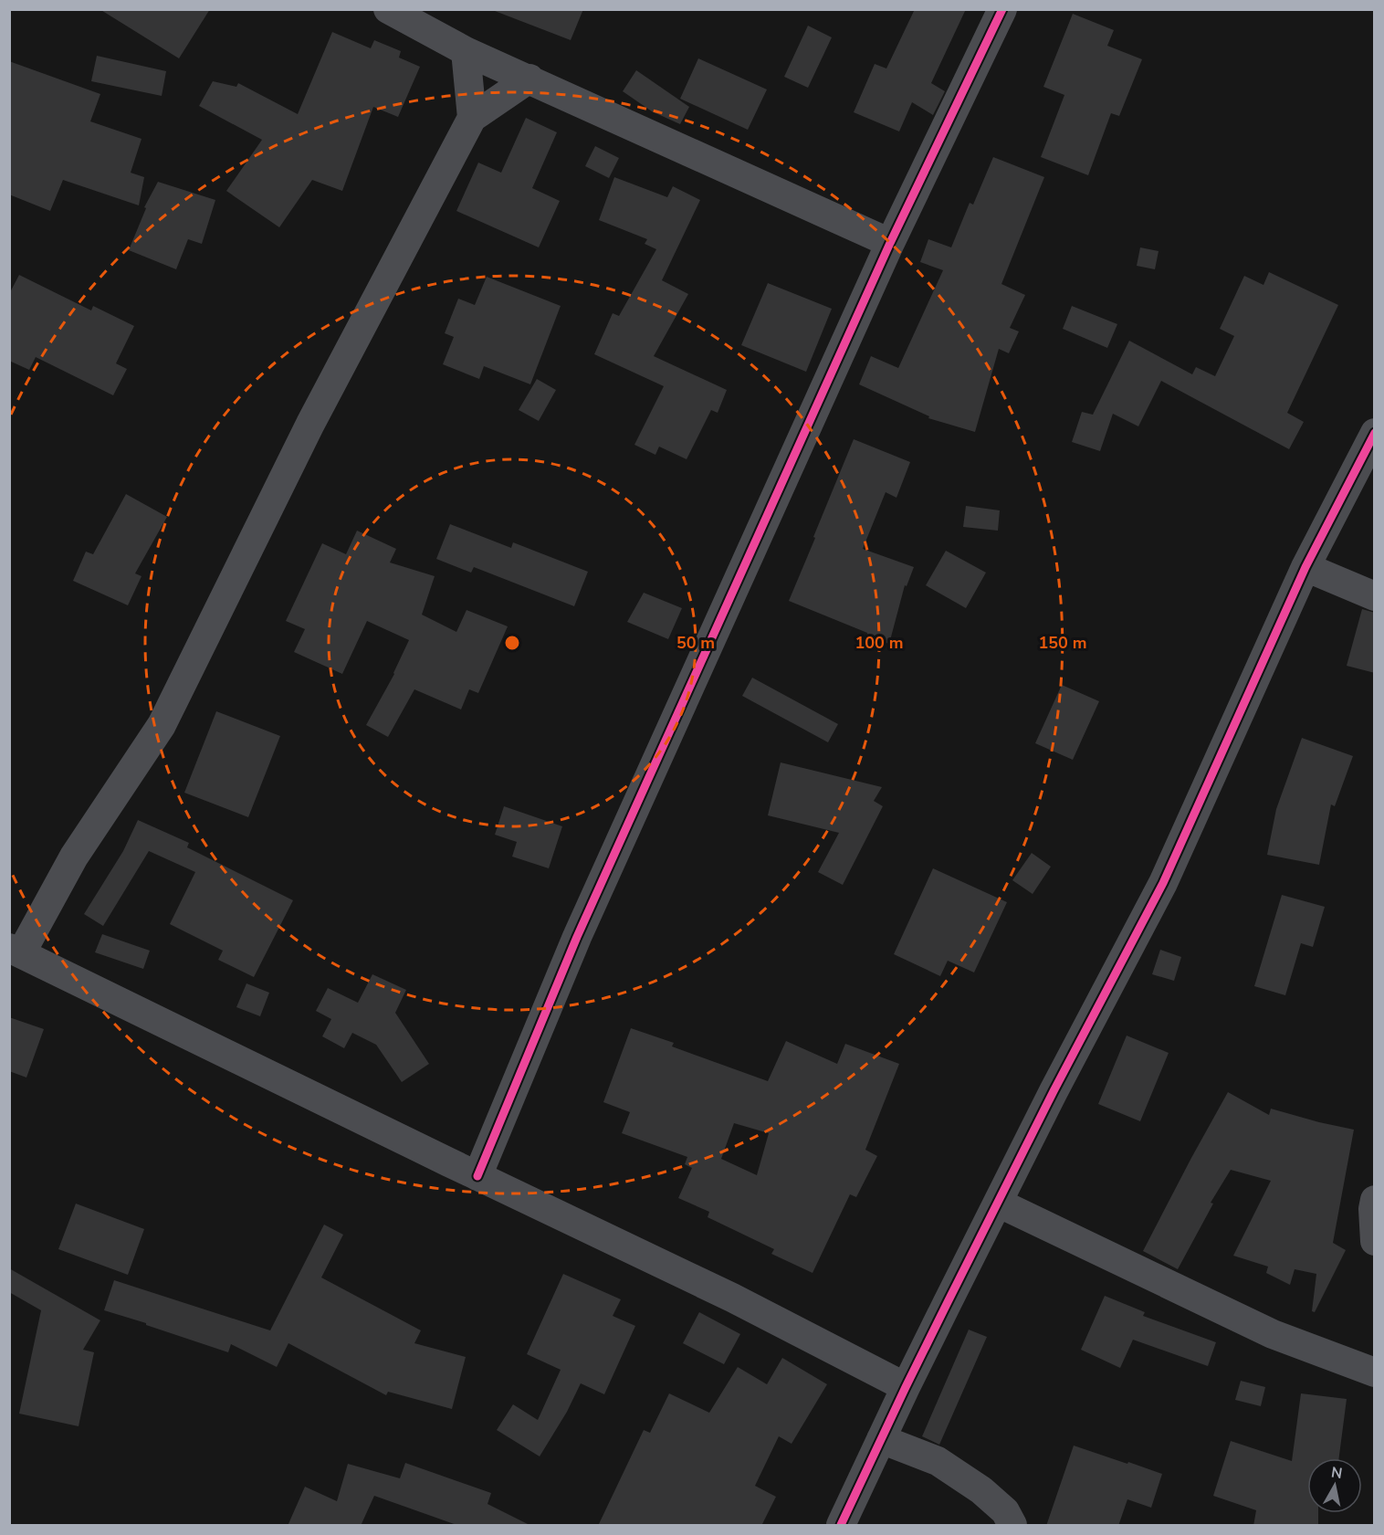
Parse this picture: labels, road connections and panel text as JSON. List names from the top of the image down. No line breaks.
{"north":"top","rings":["50 m","100 m","150 m"]}
